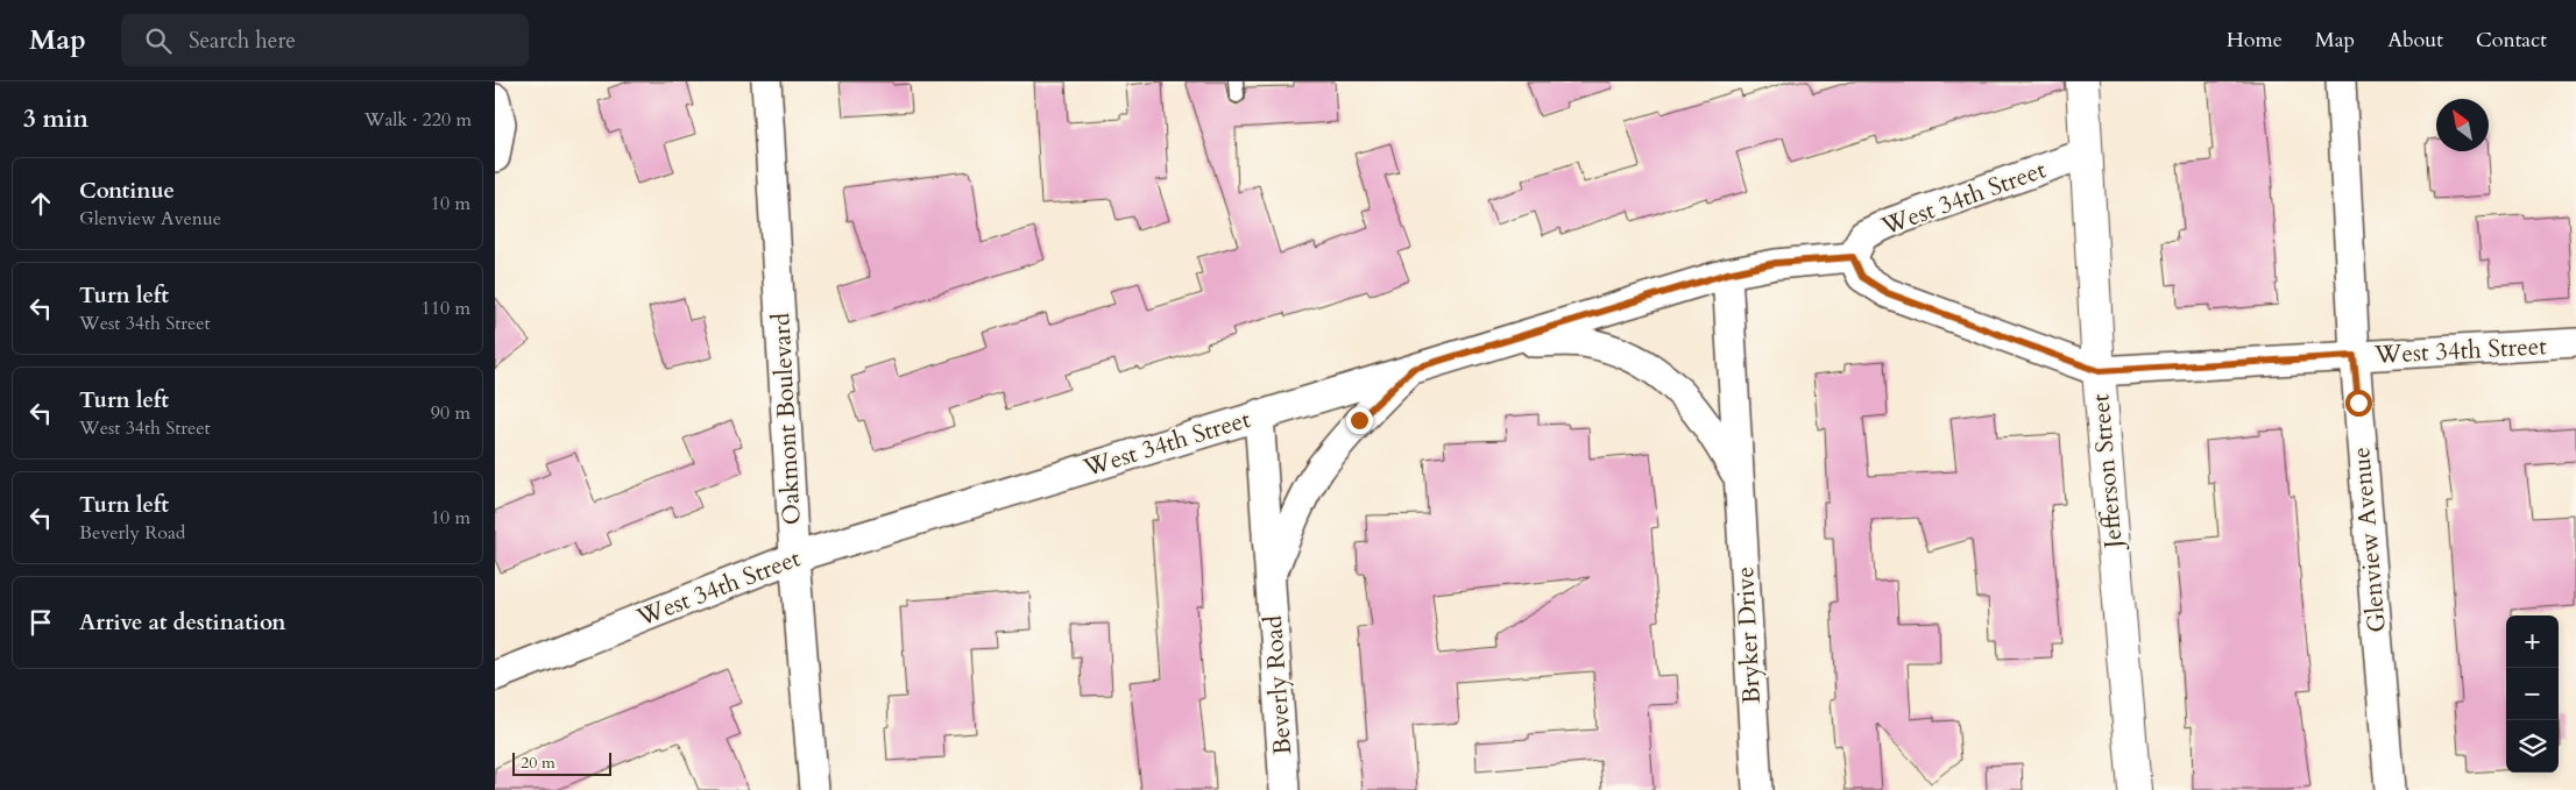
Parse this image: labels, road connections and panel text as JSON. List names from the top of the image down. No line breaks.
{"streets":{"street":["West 34th Street","Oakmont Boulevard","Jefferson Street","Glenview Avenue","Bryker Drive","Beverly Road"]},"crossings":[["West 34th Street","Oakmont Boulevard"],["West 34th Street","Jefferson Street"],["West 34th Street","Glenview Avenue"],["West 34th Street","Bryker Drive"],["West 34th Street","Beverly Road"]],"scale_bar":"20 m","north":"top left","page":{"header":"Map","search":"Search here","nav":["Home","Map","About","Contact"],"heading":["3 min","Walk · 220 m"],"list":[["Continue","Glenview Avenue","10 m"],["Turn left","West 34th Street","110 m"],["Turn left","West 34th Street","90 m"],["Turn left","Beverly Road","10 m"],"Arrive at destination"],"map_buttons":["+","−"],"scale":"20 m"}}
